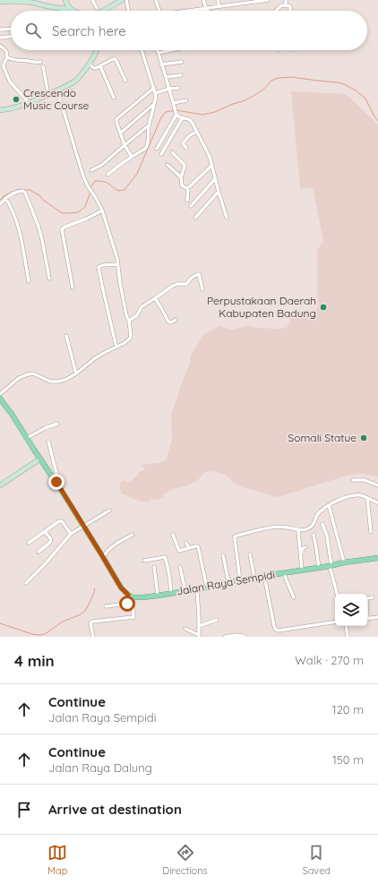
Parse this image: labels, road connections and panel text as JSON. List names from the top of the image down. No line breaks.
{"streets":{"main road":["Jalan Raya Sempidi"]},"places":["Crescendo Music Course","Perpustakaan Daerah Kabupaten Badung","Somali Statue"],"page":{"search":"Search here","heading":["4 min","Walk · 270 m"],"list":[["Continue","Jalan Raya Sempidi","120 m"],["Continue","Jalan Raya Dalung","150 m"],"Arrive at destination"],"nav":["Map","Directions","Saved"]}}
